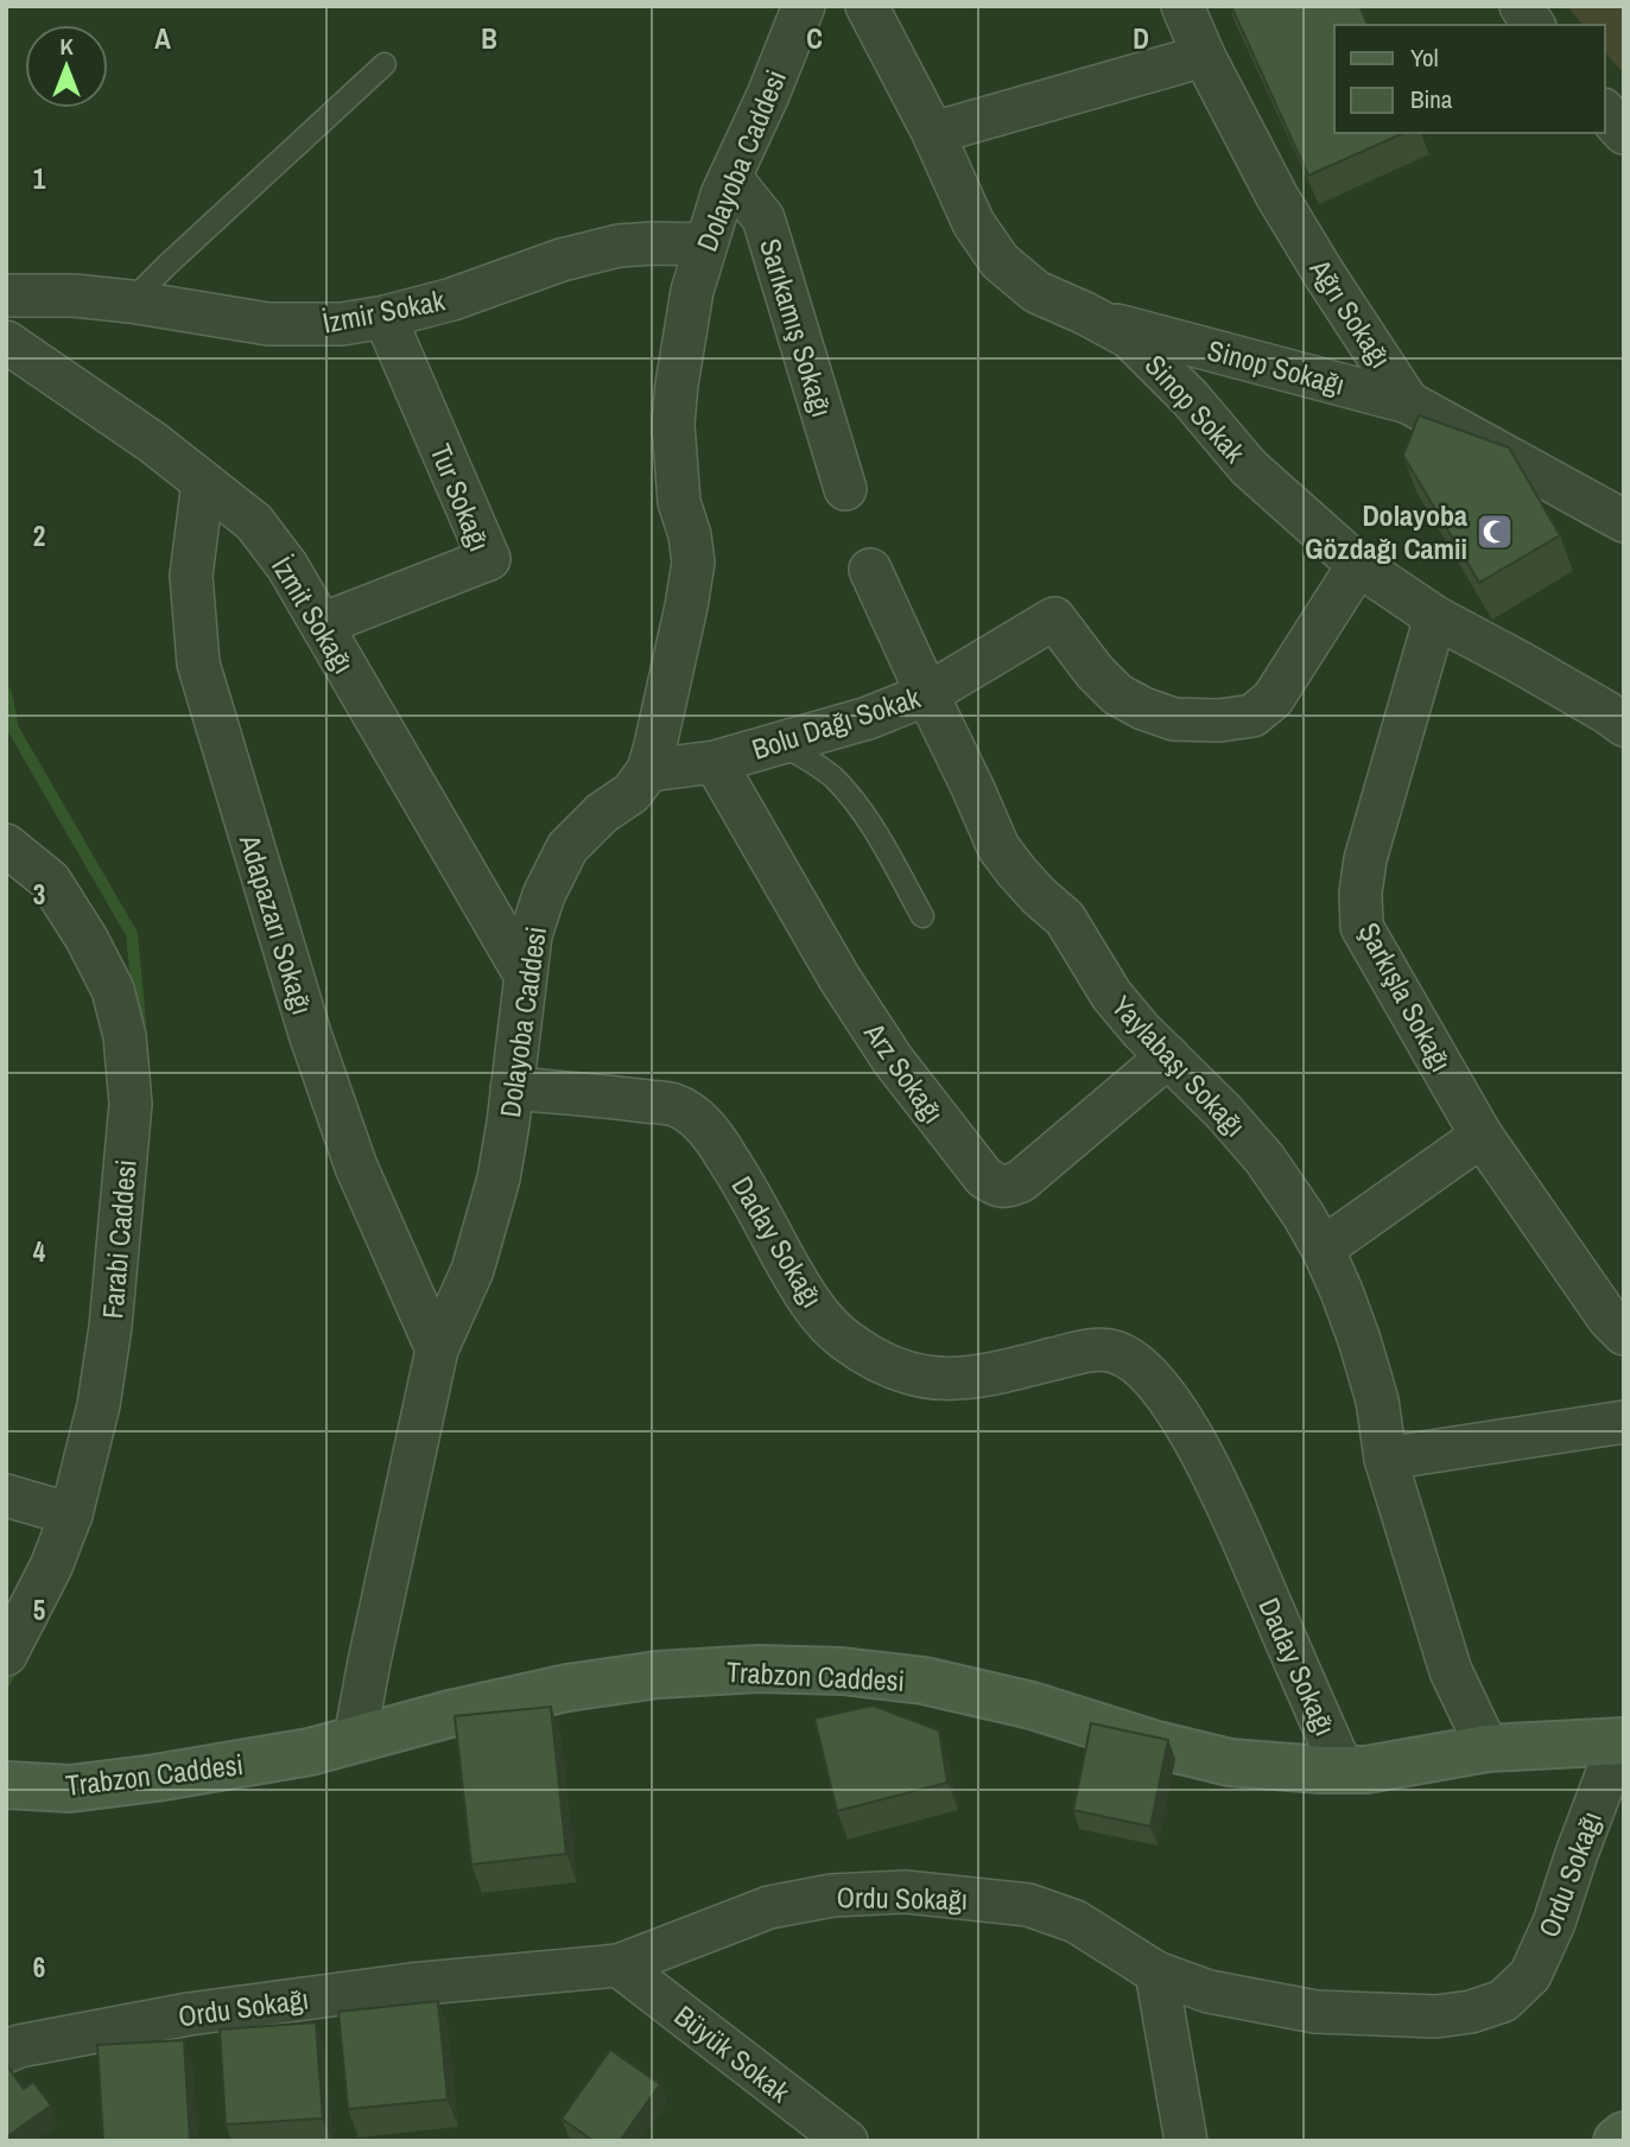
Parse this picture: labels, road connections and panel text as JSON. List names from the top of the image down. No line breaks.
{"streets":{"street":["Dolayoba Caddesi","İzmir Sokak","Ağrı Sokağı","Sarıkamış Sokağı","Sinop Sokağı","Sinop Sokak","Tur Sokağı","İzmit Sokağı","Bolu Dağı Sokak","Adapazarı Sokağı","Şarkışla Sokağı","Yaylabaşı Sokağı","Arz Sokağı","Farabi Caddesi","Daday Sokağı","Trabzon Caddesi","Ordu Sokağı","Büyük Sokak"]},"crossings":[["Dolayoba Caddesi","İzmir Sokak"],["Dolayoba Caddesi","Sarıkamış Sokağı"],["Dolayoba Caddesi","İzmit Sokağı"],["Dolayoba Caddesi","Bolu Dağı Sokak"],["Dolayoba Caddesi","Adapazarı Sokağı"],["Dolayoba Caddesi","Daday Sokağı"],["Dolayoba Caddesi","Trabzon Caddesi"],["İzmir Sokak","Tur Sokağı"],["Ağrı Sokağı","Sinop Sokağı"],["Sinop Sokağı","Sinop Sokak"],["Sinop Sokak","Bolu Dağı Sokak"],["Sinop Sokak","Şarkışla Sokağı"],["Tur Sokağı","İzmit Sokağı"],["İzmit Sokağı","Adapazarı Sokağı"],["Bolu Dağı Sokak","Yaylabaşı Sokağı"],["Bolu Dağı Sokak","Arz Sokağı"],["Yaylabaşı Sokağı","Arz Sokağı"],["Yaylabaşı Sokağı","Trabzon Caddesi"],["Daday Sokağı","Trabzon Caddesi"],["Trabzon Caddesi","Ordu Sokağı"],["Ordu Sokağı","Büyük Sokak"]],"places":{"mosque":["Dolayoba Gözdağı Camii"]},"legend":["Yol","Bina"],"north":"top","grid":{"columns":["A","B","C","D"],"rows":["1","2","3","4","5","6"]}}
